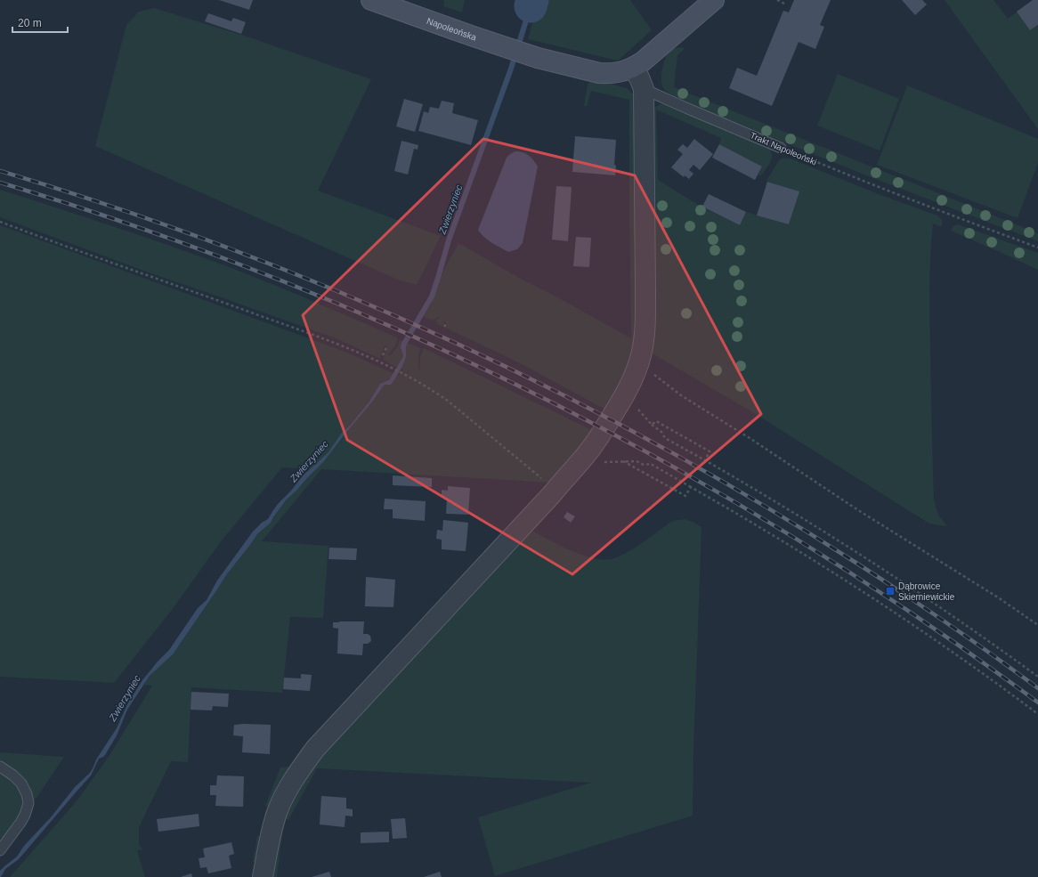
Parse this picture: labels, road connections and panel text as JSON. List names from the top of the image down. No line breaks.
{"streets":{"street":["Napoleońska"],"lane":["Trakt Napoleoński"]},"water":["Zwierzyniec"],"places":{"transit":["Dąbrowice Skierniewickie"]},"scale_bar":"20 m"}
